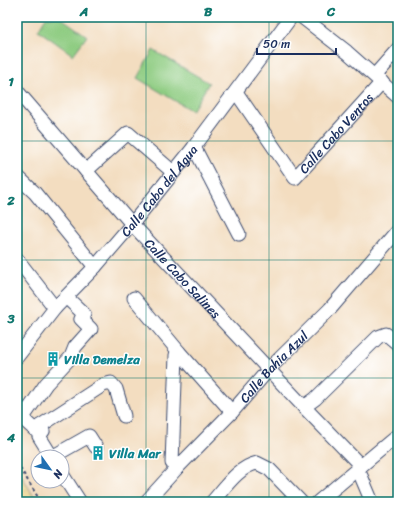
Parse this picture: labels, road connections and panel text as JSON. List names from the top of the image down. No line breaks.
{"streets":{"street":["Calle Cabo Ventos","Calle Cabo del Agua","Calle Cabo Salines","Calle Bahia Azul"]},"crossings":[["Calle Cabo Ventos","Calle Cabo del Agua"],["Calle Cabo del Agua","Calle Cabo Salines"],["Calle Cabo Salines","Calle Bahia Azul"]],"places":{"building":["Villa Demelza","Villa Mar"]},"scale_bar":"50 m","north":"bottom right","grid":{"columns":["A","B","C"],"rows":["1","2","3","4"]}}
